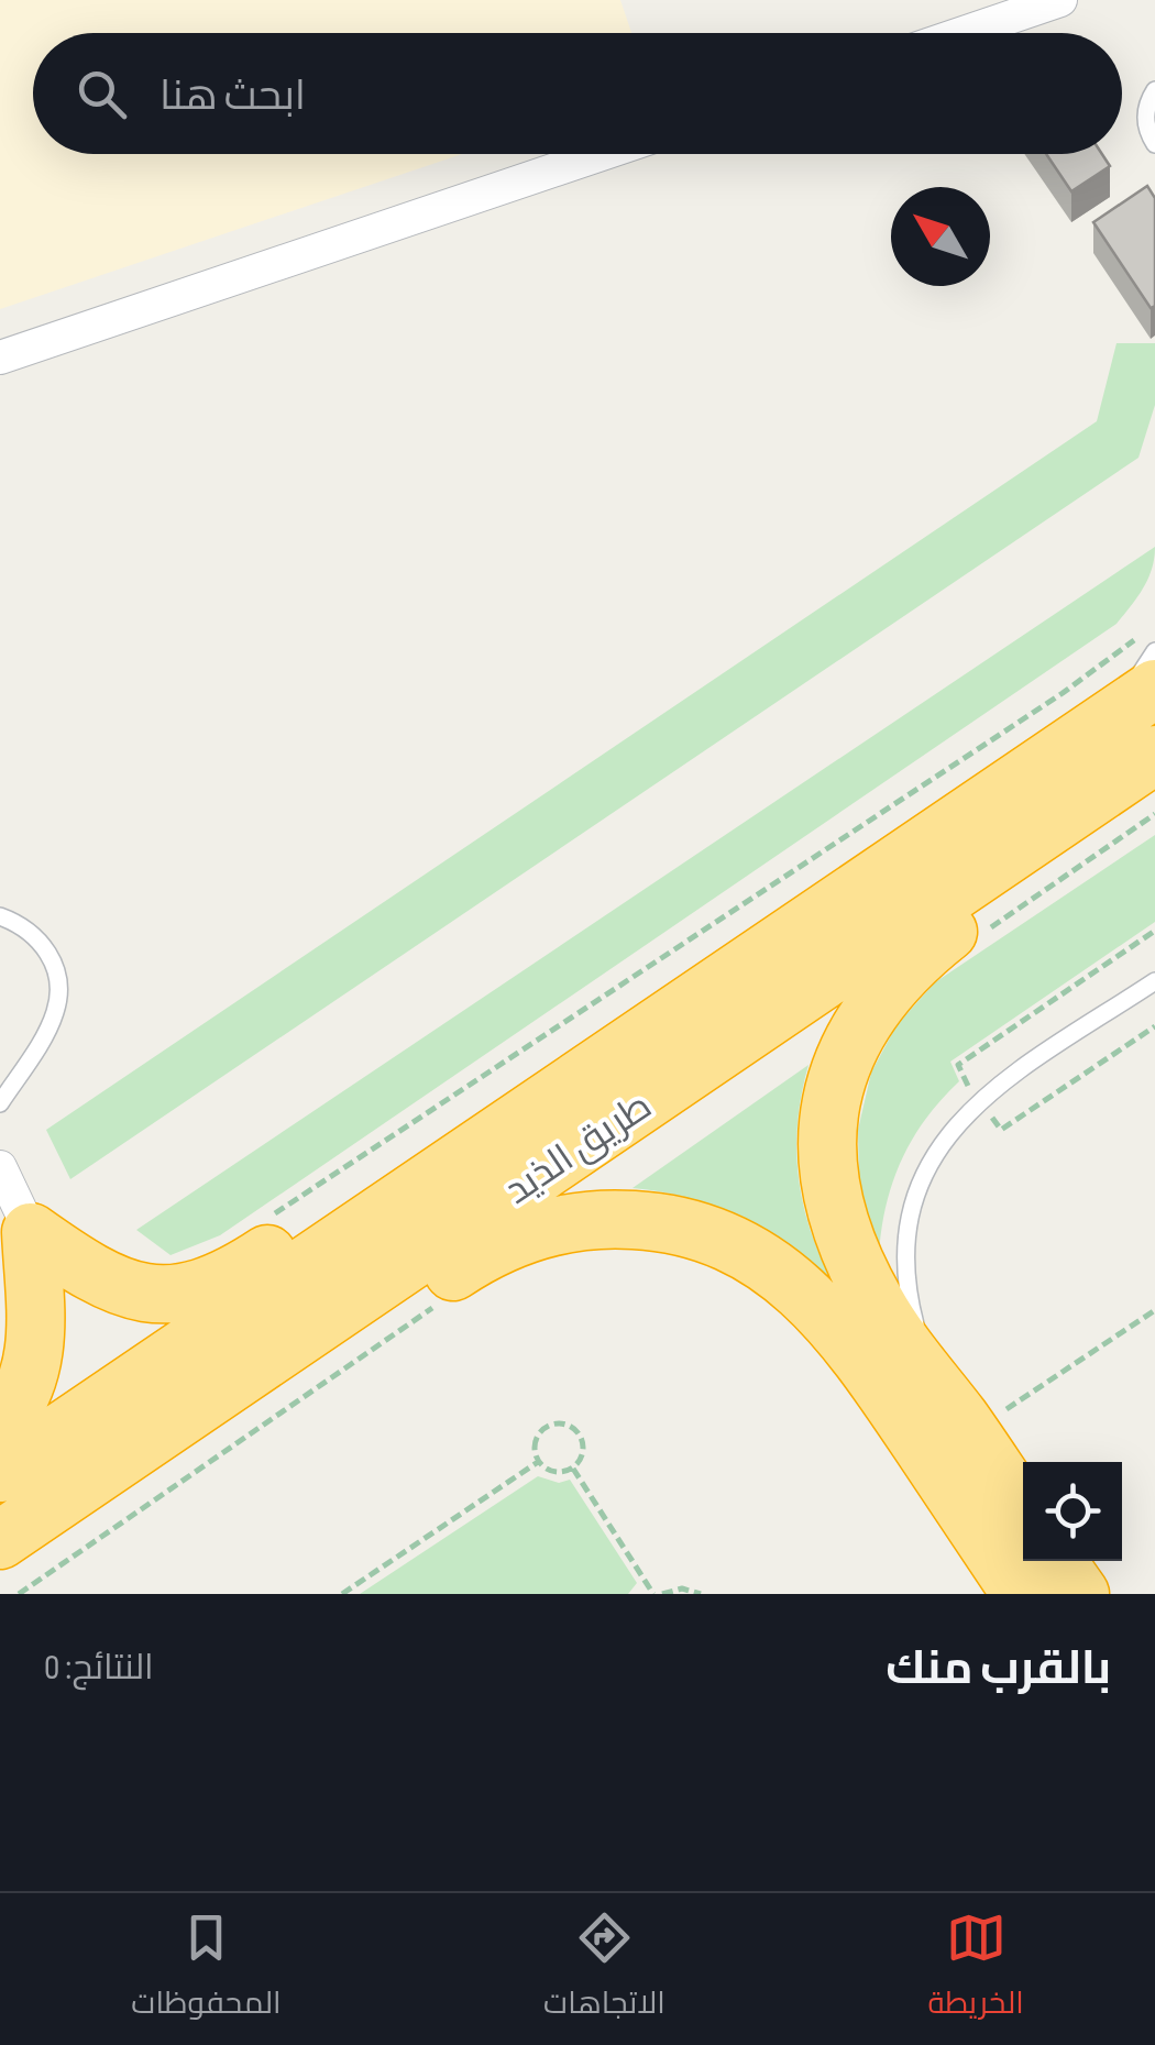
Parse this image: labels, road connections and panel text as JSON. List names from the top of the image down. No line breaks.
{"streets":{"highway":["طريق الذيد"]},"north":"top left","page":{"search":"ابحث هنا","heading":["بالقرب منك","النتائج: 0"],"nav":["الخريطة","الاتجاهات","المحفوظات"]}}
